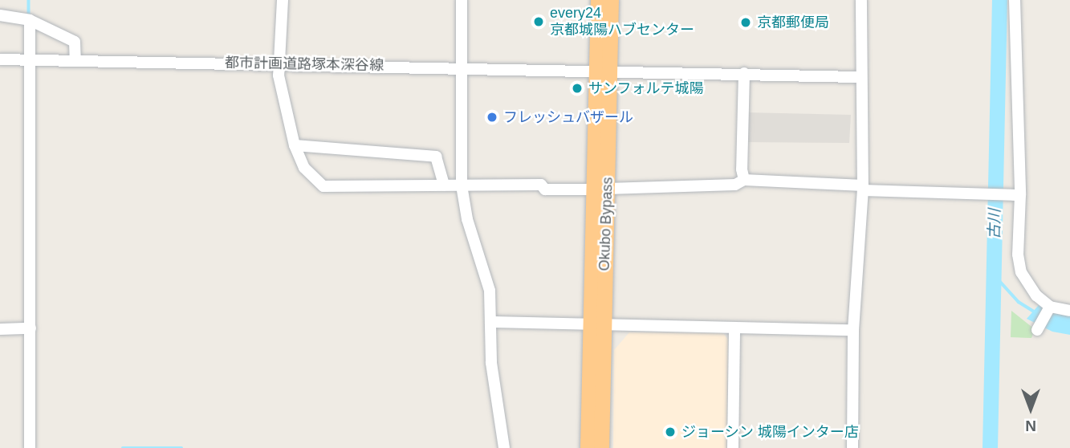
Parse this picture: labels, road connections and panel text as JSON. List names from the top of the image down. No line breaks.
{"streets":{"highway":["Okubo Bypass"],"street":["都市計画道路塚本深谷線"]},"crossings":[["都市計画道路塚本深谷線","Okubo Bypass"]],"water":["古川"],"places":["every24 京都城陽ハブセンター","京都郵便局","サンフォルテ城陽","フレッシュバザール","ジョーシン 城陽インター店"],"north":"bottom"}
